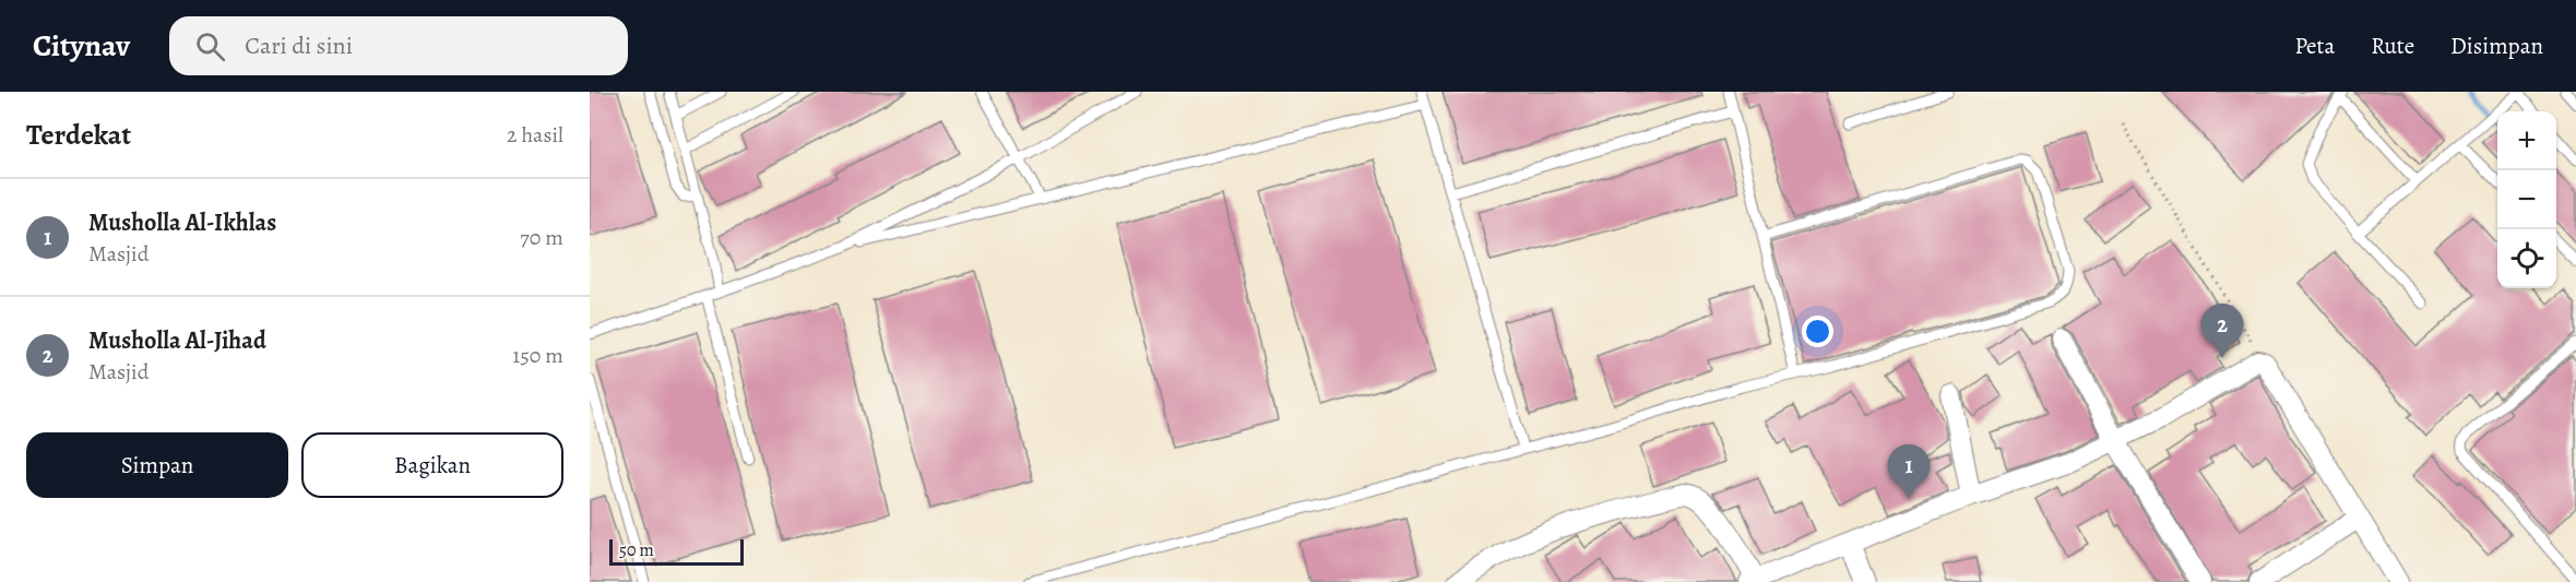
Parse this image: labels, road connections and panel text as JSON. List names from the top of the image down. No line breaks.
{"scale_bar":"50 m","page":{"header":"Citynav","search":"Cari di sini","nav":["Peta","Rute","Disimpan"],"heading":["Terdekat","2 hasil"],"map_buttons":["+","−"],"list":[{"mark":"1","name":"Musholla Al-Ikhlas","note":"Masjid","value":"70 m"},{"mark":"2","name":"Musholla Al-Jihad","note":"Masjid","value":"150 m"}],"pins":["2","1"],"buttons":["Simpan","Bagikan"],"scale":"50 m"}}
